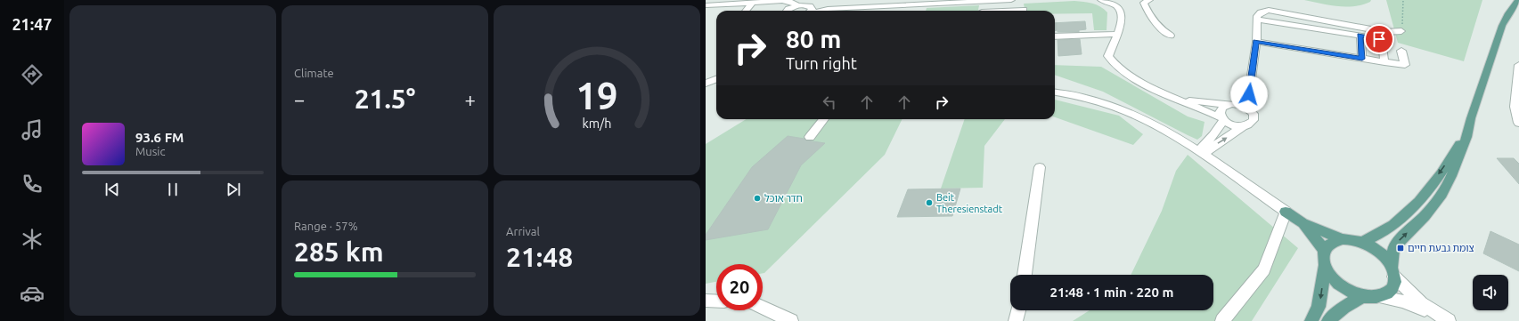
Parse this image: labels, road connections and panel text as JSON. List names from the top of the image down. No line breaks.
{"places":{"other":["חדר אוכל","Beit Theresienstadt"],"transit":["צומת גבעת חיים"]},"page":{"tabs":"21:47","tile":["Climate",["Range · 57%","285 km"],["Arrival","21:48"]],"turn":["80 m","Turn right"],"heat":["−","21.5°","+"],"song":["93.6 FM","Music"],"limit":"20","trip":"21:48 · 1 min · 220 m","gauge":["19","km/h"]}}
